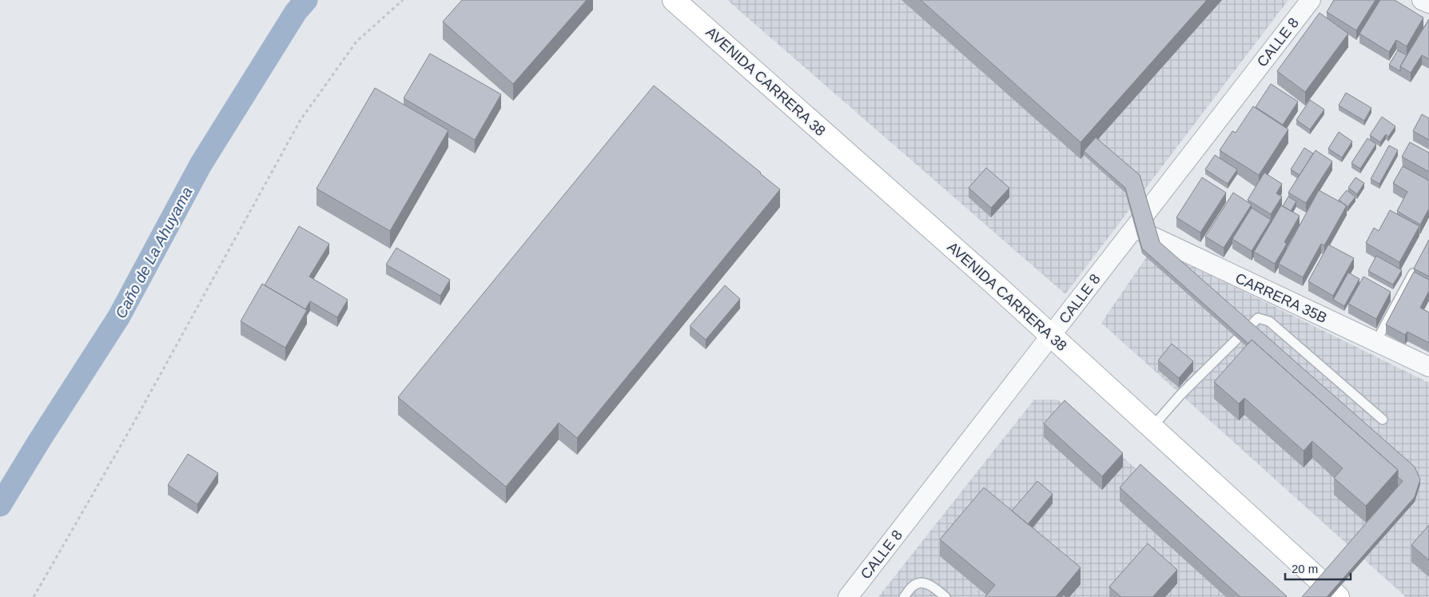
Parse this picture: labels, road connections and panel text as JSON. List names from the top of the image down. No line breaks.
{"streets":{"street":["CALLE 8","AVENIDA CARRERA 38","CARRERA 35B"]},"crossings":[["CALLE 8","AVENIDA CARRERA 38"],["CALLE 8","CARRERA 35B"]],"water":["Caño de La Ahuyama"],"scale_bar":"20 m"}
